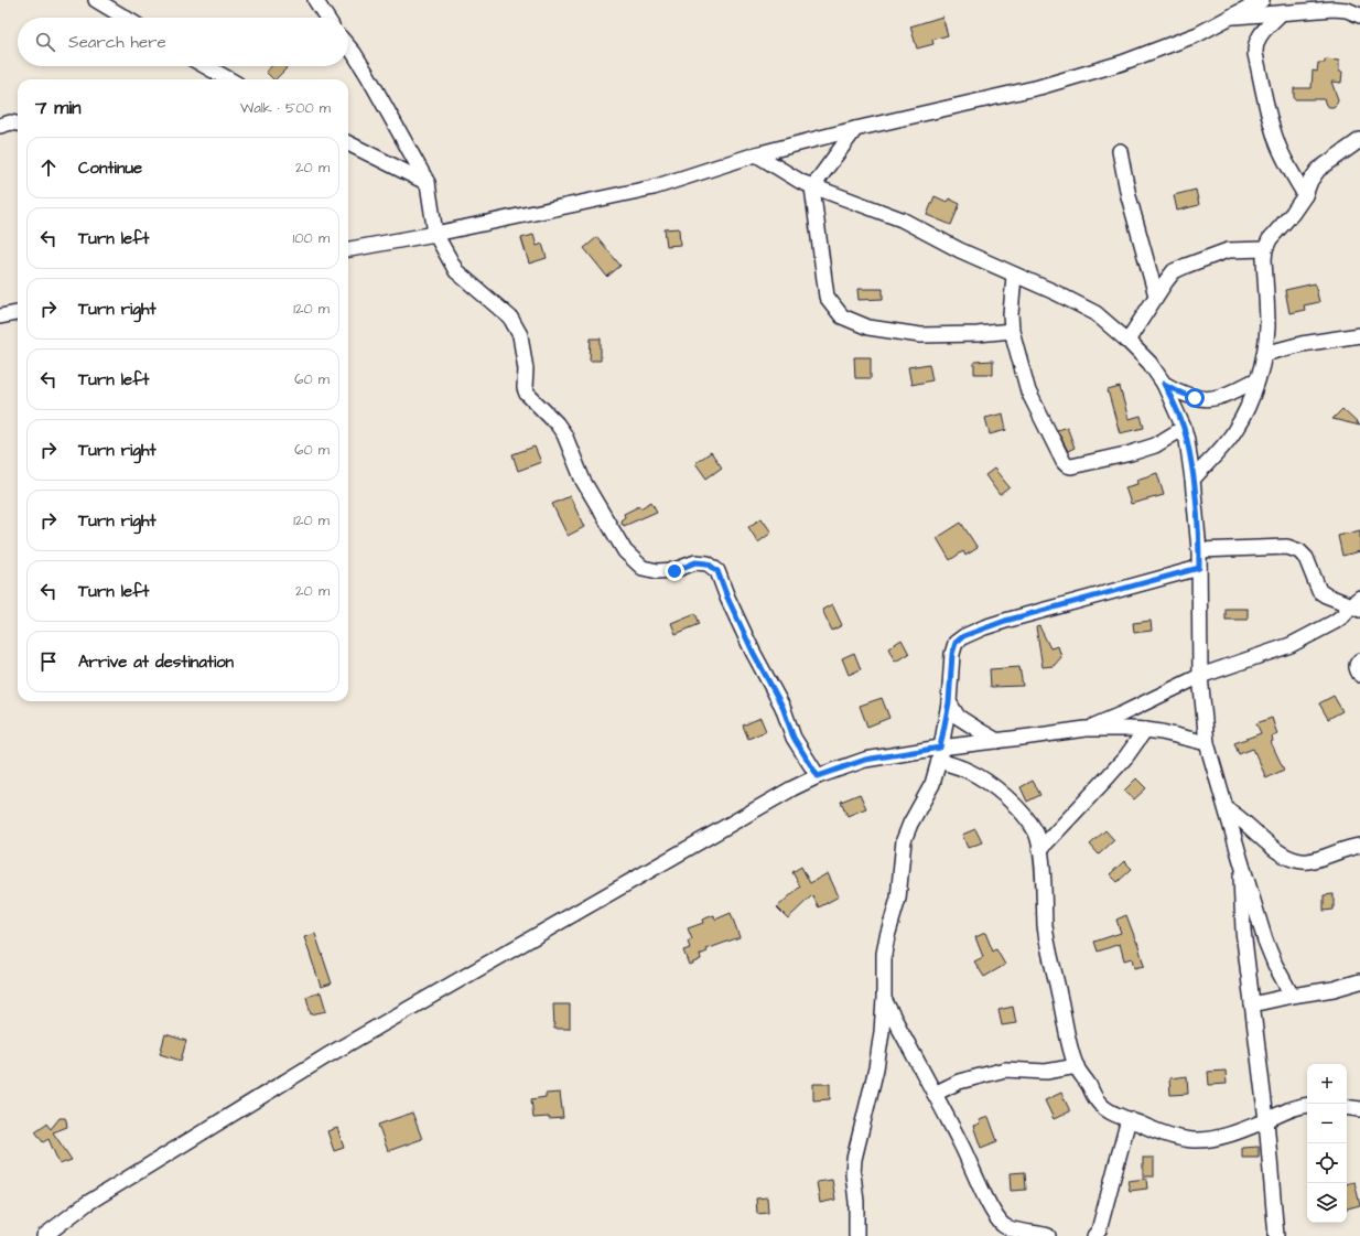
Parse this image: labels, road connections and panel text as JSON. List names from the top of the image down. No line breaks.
{"page":{"search":"Search here","heading":["7 min","Walk · 500 m"],"list":[["Continue","20 m"],["Turn left","100 m"],["Turn right","120 m"],["Turn left","60 m"],["Turn right","60 m"],["Turn right","120 m"],["Turn left","20 m"],"Arrive at destination"],"map_buttons":["+","−"]}}
